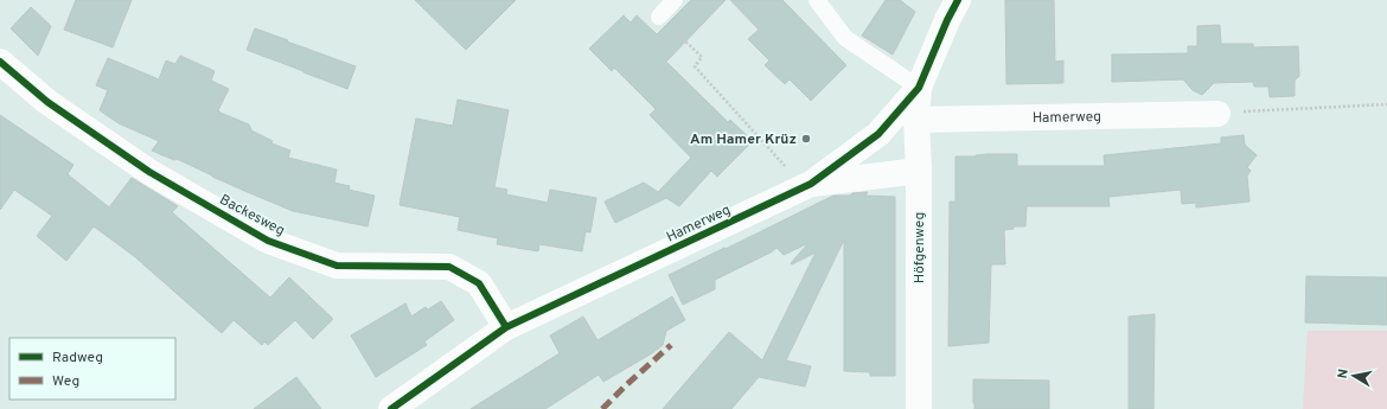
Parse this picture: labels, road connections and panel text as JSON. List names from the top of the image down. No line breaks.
{"streets":{"street":["Hamerweg","Backesweg","Höfgenweg"]},"crossings":[["Hamerweg","Backesweg"],["Hamerweg","Höfgenweg"]],"places":["Am Hamer Krüz"],"legend":["Radweg","Weg"],"north":"left"}
